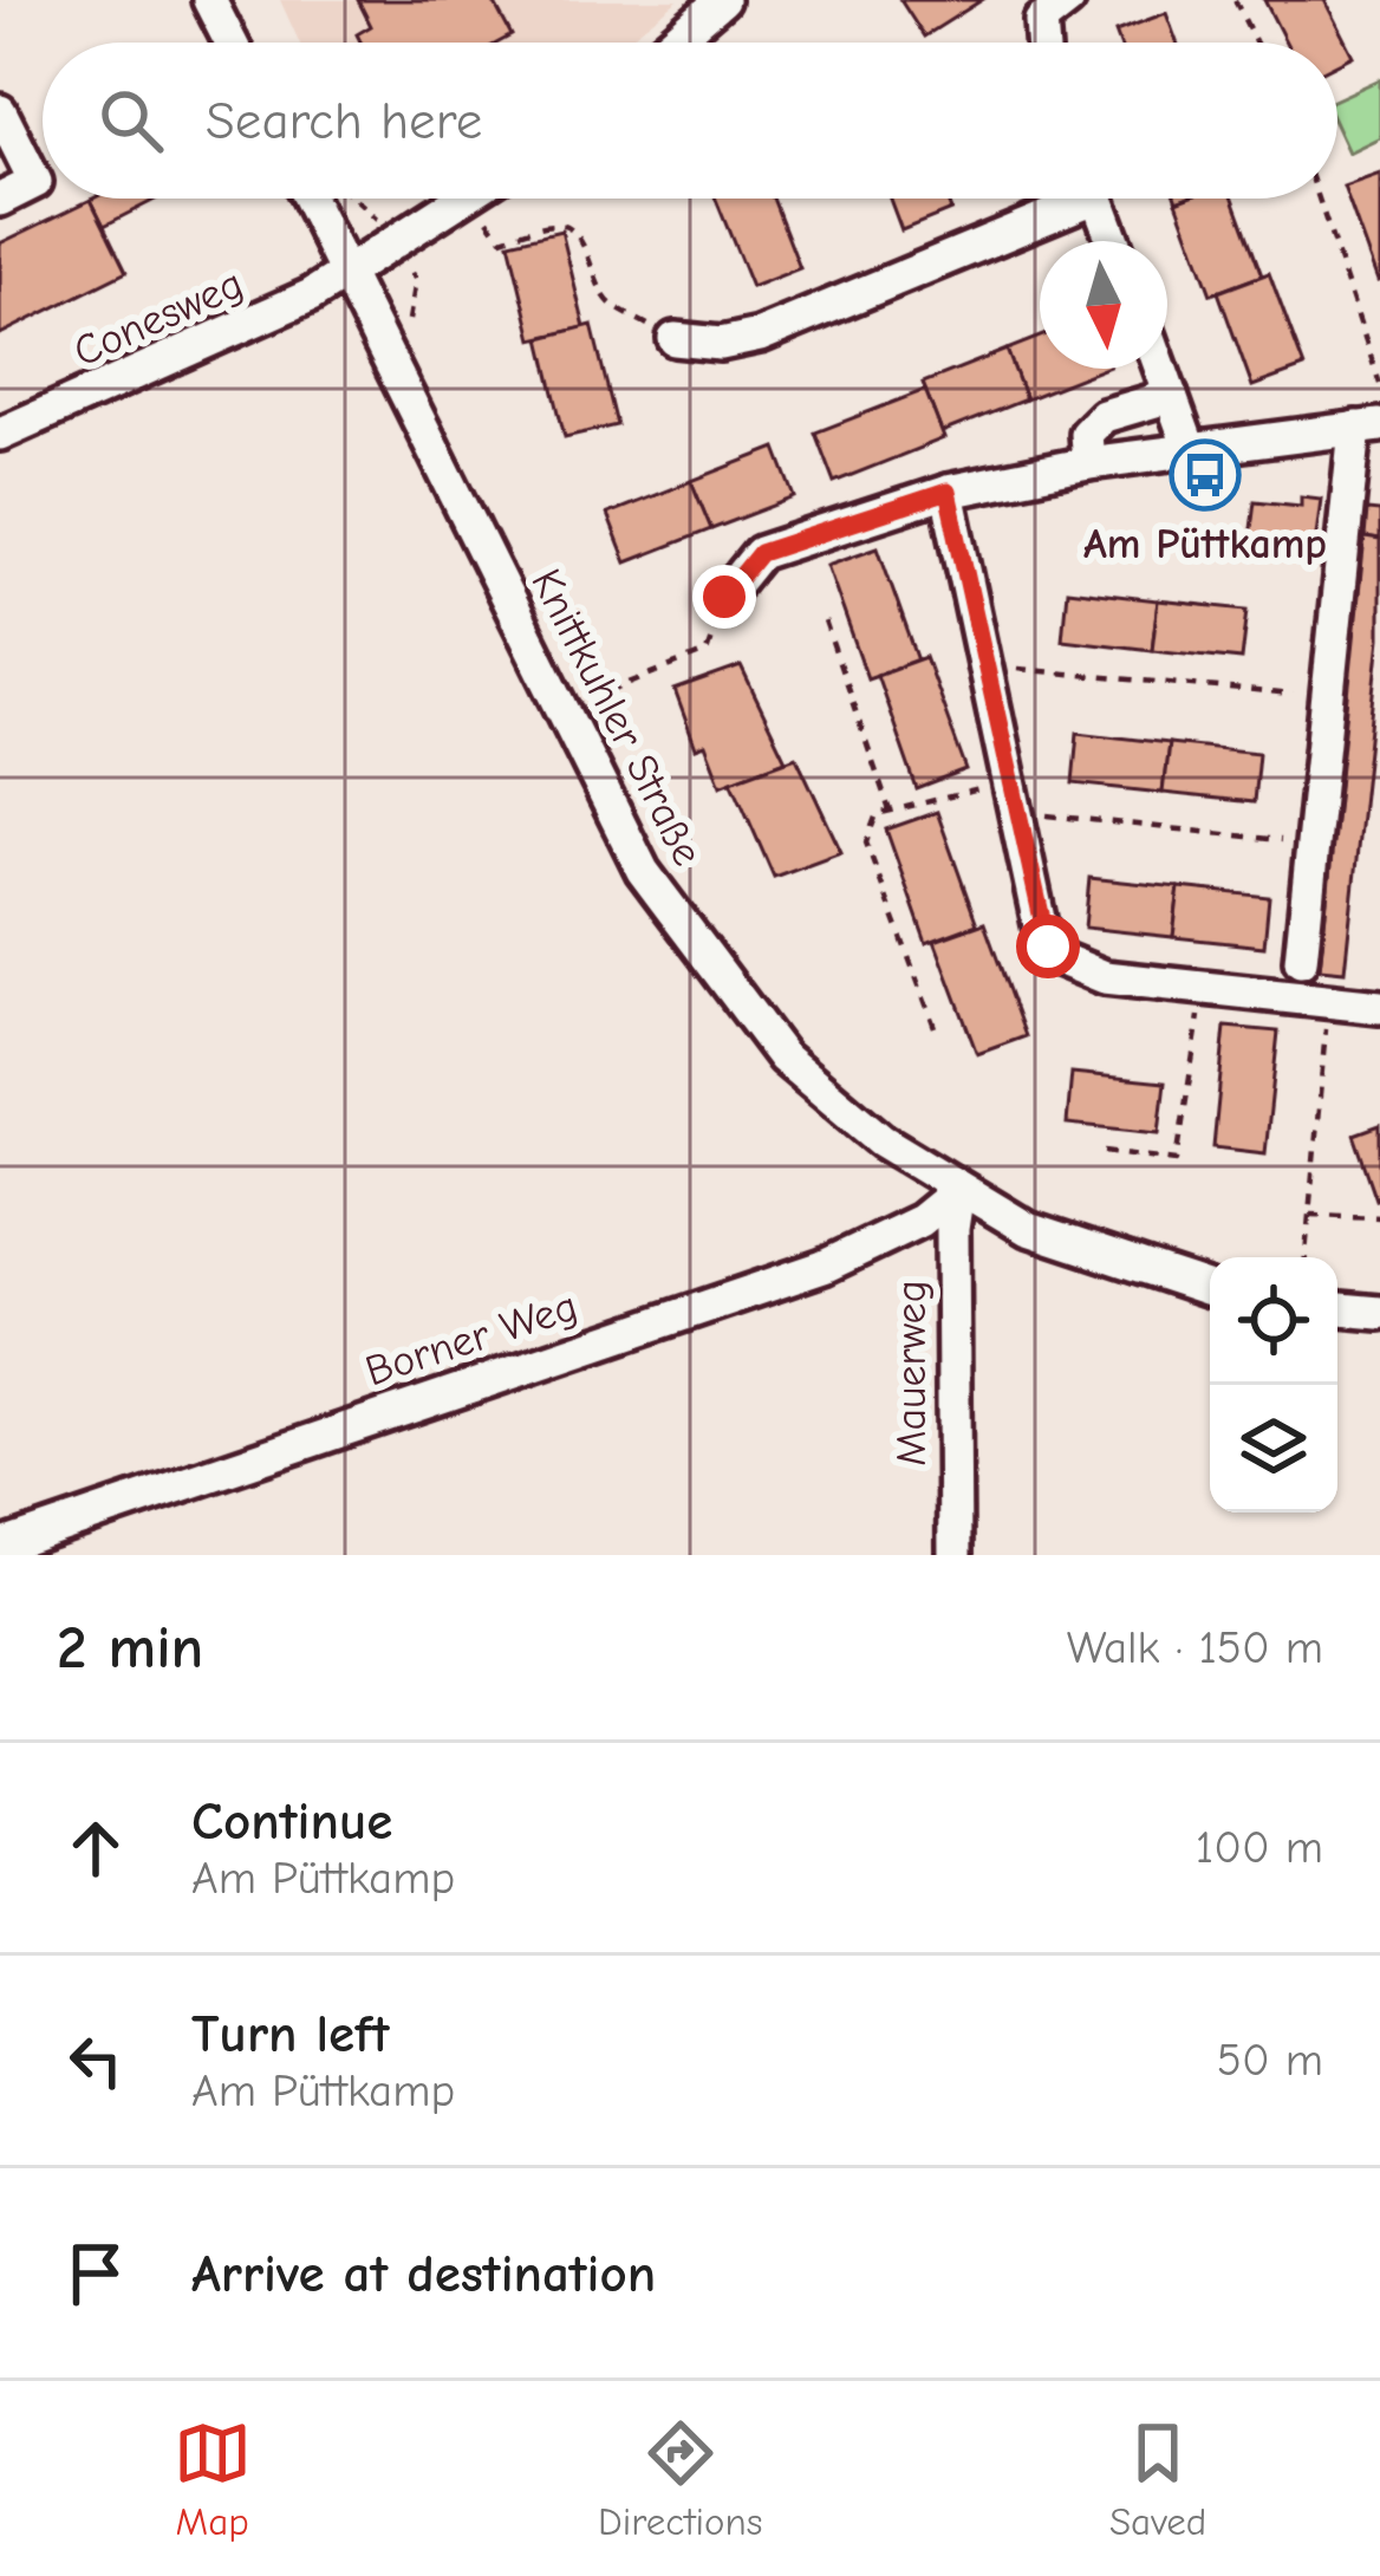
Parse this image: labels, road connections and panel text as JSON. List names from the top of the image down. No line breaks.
{"streets":{"street":["Conesweg","Knittkuhler Straße","Borner Weg","Mauerweg"]},"crossings":[["Conesweg","Knittkuhler Straße"],["Knittkuhler Straße","Borner Weg"],["Knittkuhler Straße","Mauerweg"],["Borner Weg","Mauerweg"]],"places":{"bus stop":["Am Püttkamp"]},"north":"bottom","page":{"search":"Search here","heading":["2 min","Walk · 150 m"],"list":[["Continue","Am Püttkamp","100 m"],["Turn left","Am Püttkamp","50 m"],"Arrive at destination"],"nav":["Map","Directions","Saved"]}}
